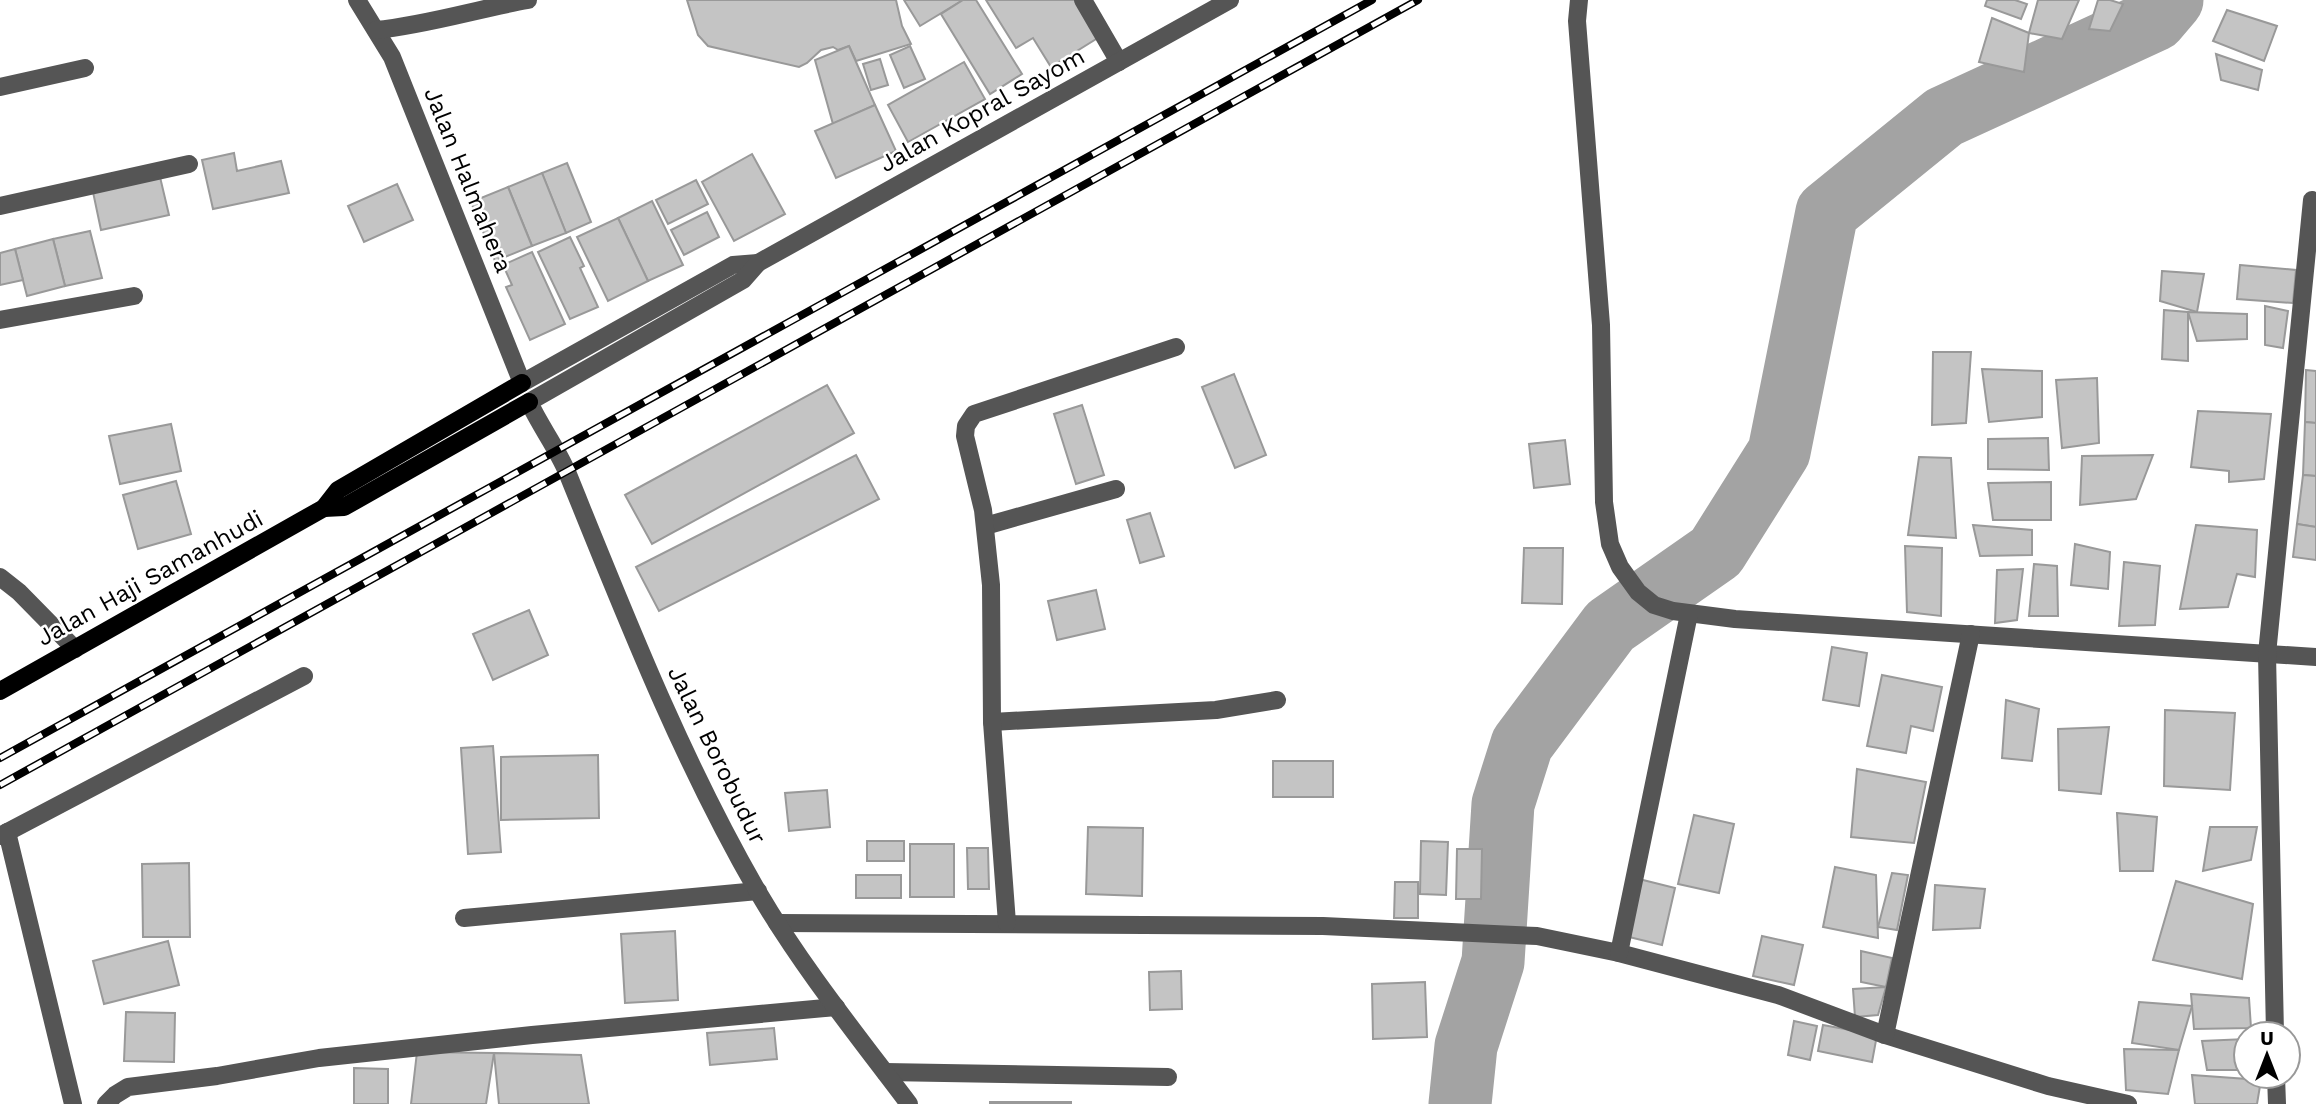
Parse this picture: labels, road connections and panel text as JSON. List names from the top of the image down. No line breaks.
{"streets":{"main road":["Jalan Haji Samanhudi"],"street":["Jalan Kopral Sayom","Jalan Halmahera","Jalan Borobudur"]},"crossings":[["Jalan Kopral Sayom","Jalan Halmahera"],["Jalan Kopral Sayom","Jalan Haji Samanhudi"],["Jalan Kopral Sayom","Jalan Borobudur"],["Jalan Halmahera","Jalan Haji Samanhudi"],["Jalan Haji Samanhudi","Jalan Borobudur"]],"north":"top"}
